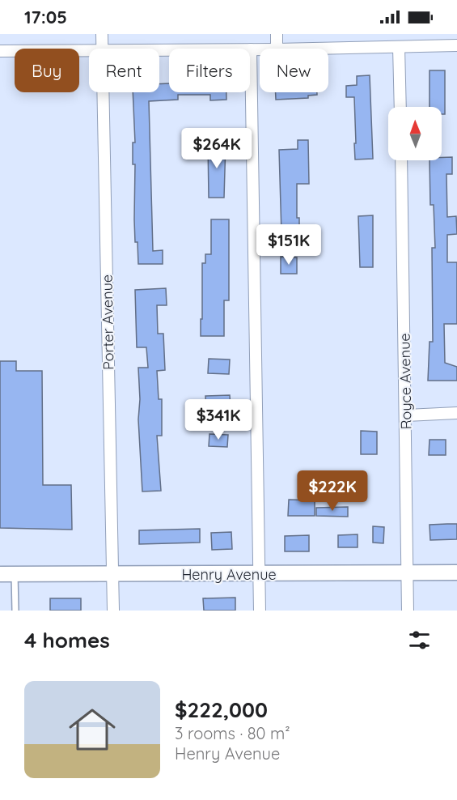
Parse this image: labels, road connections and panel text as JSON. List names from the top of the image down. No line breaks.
{"streets":{"street":["Porter Avenue","Royce Avenue","Henry Avenue"]},"crossings":[["Porter Avenue","Henry Avenue"],["Royce Avenue","Henry Avenue"]],"north":"top","page":{"status":"17:05","chip":["Buy","Rent","Filters","New"],"price":["$264K","$151K","$341K","$222K"],"heading":"4 homes","list":[{"name":"$222,000","note":"3 rooms · 80 m² · Henry Avenue"}]}}
